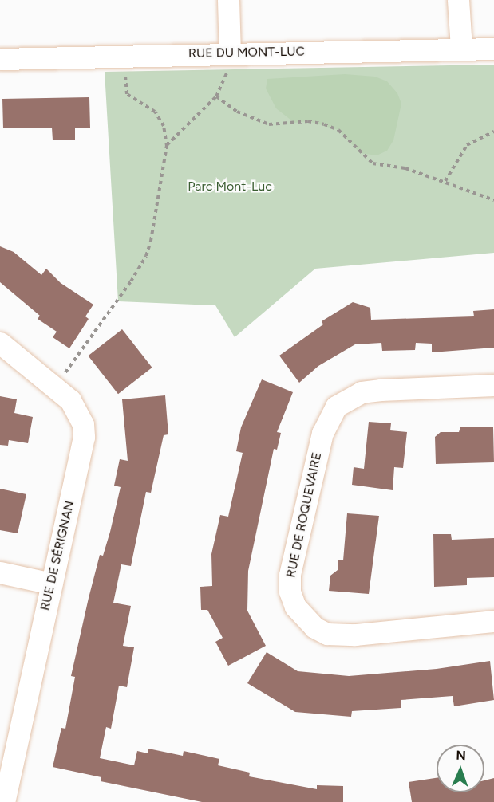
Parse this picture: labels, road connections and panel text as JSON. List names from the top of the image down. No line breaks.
{"streets":{"street":["RUE DU MONT-LUC","RUE DE ROQUEVAIRE","RUE DE SÉRIGNAN"]},"parks":["Parc Mont-Luc"],"north":"top"}
